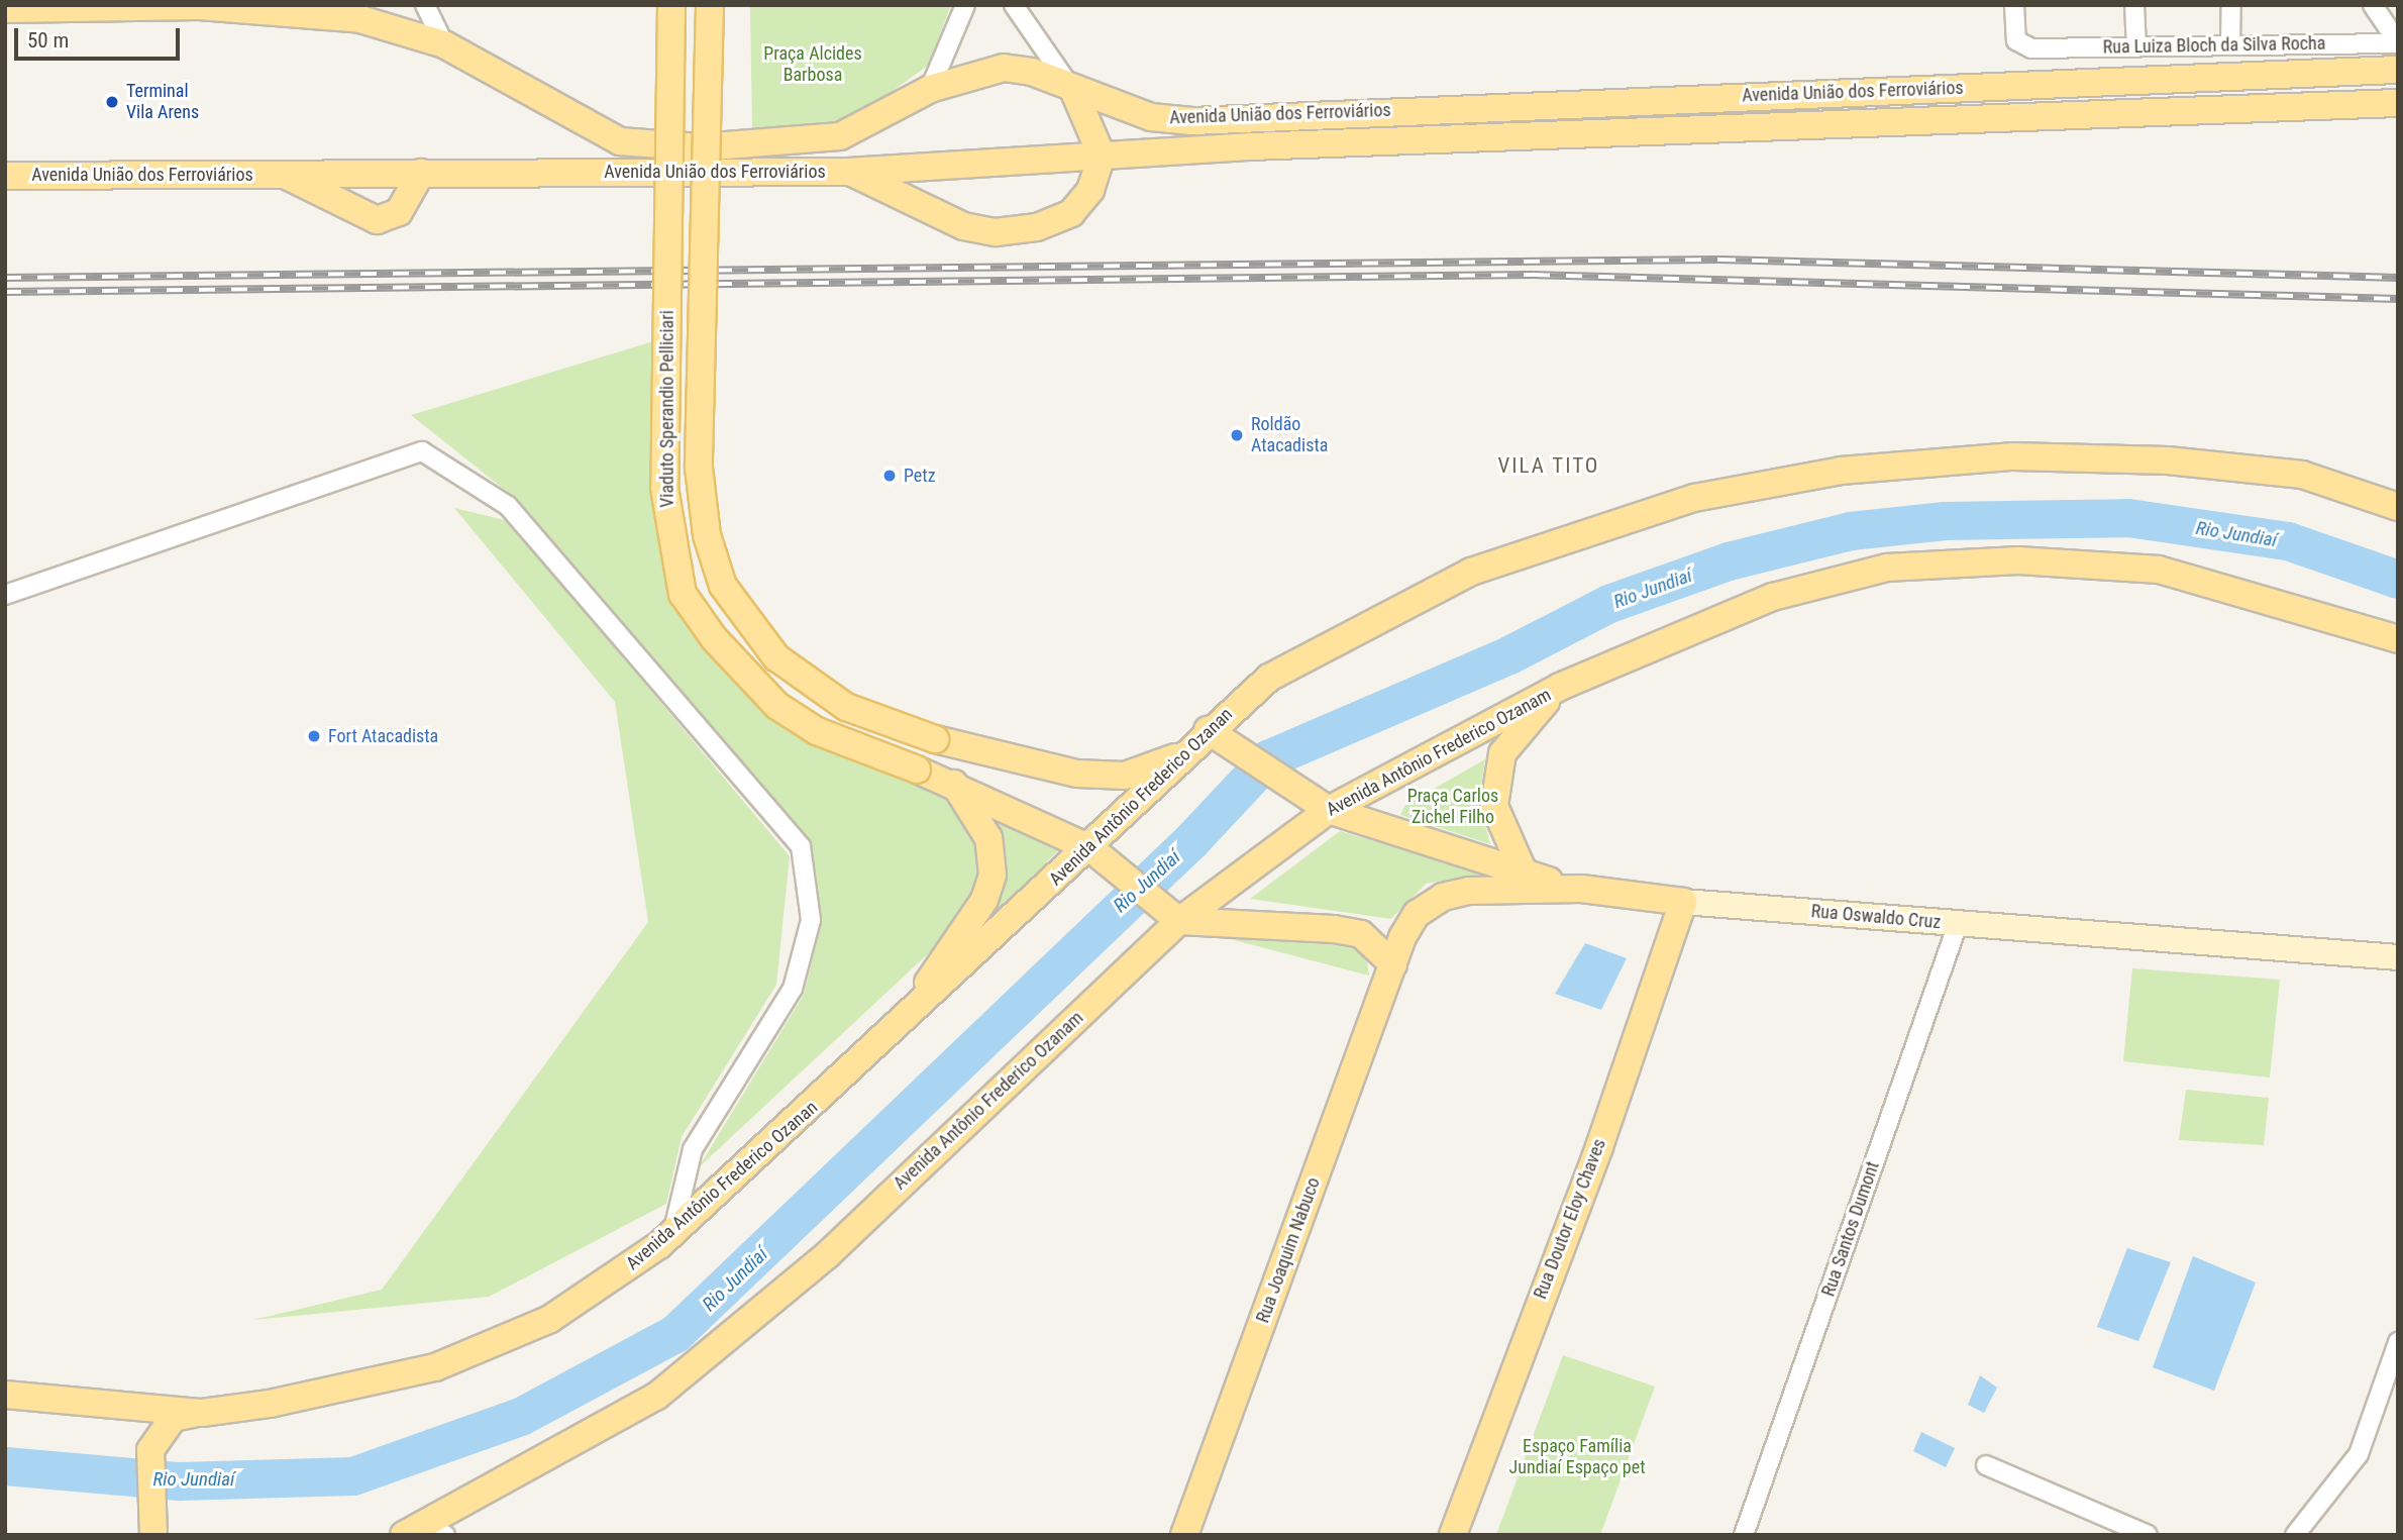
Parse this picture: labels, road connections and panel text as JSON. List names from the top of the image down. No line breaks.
{"streets":{"main road":["Avenida União dos Ferroviários","Viaduto Sperandio Pelliciari","Avenida Antônio Frederico Ozanam","Avenida Antônio Frederico Ozanan","Rua Oswaldo Cruz","Rua Doutor Eloy Chaves","Rua Joaquim Nabuco"],"street":["Rua Luiza Bloch da Silva Rocha","Rua Santos Dumont"]},"crossings":[["Viaduto Sperandio Pelliciari","Avenida Antônio Frederico Ozanam"],["Viaduto Sperandio Pelliciari","Avenida Antônio Frederico Ozanan"],["Rua Oswaldo Cruz","Rua Doutor Eloy Chaves"],["Rua Oswaldo Cruz","Rua Santos Dumont"],["Rua Oswaldo Cruz","Rua Joaquim Nabuco"]],"districts":["VILA TITO"],"water":["Rio Jundiaí"],"parks":["Praça Alcides Barbosa","Praça Carlos Zichel Filho","Espaço Família Jundiaí Espaço pet"],"places":["Terminal Vila Arens","Roldão Atacadista","Petz","Fort Atacadista"],"scale_bar":"50 m"}
